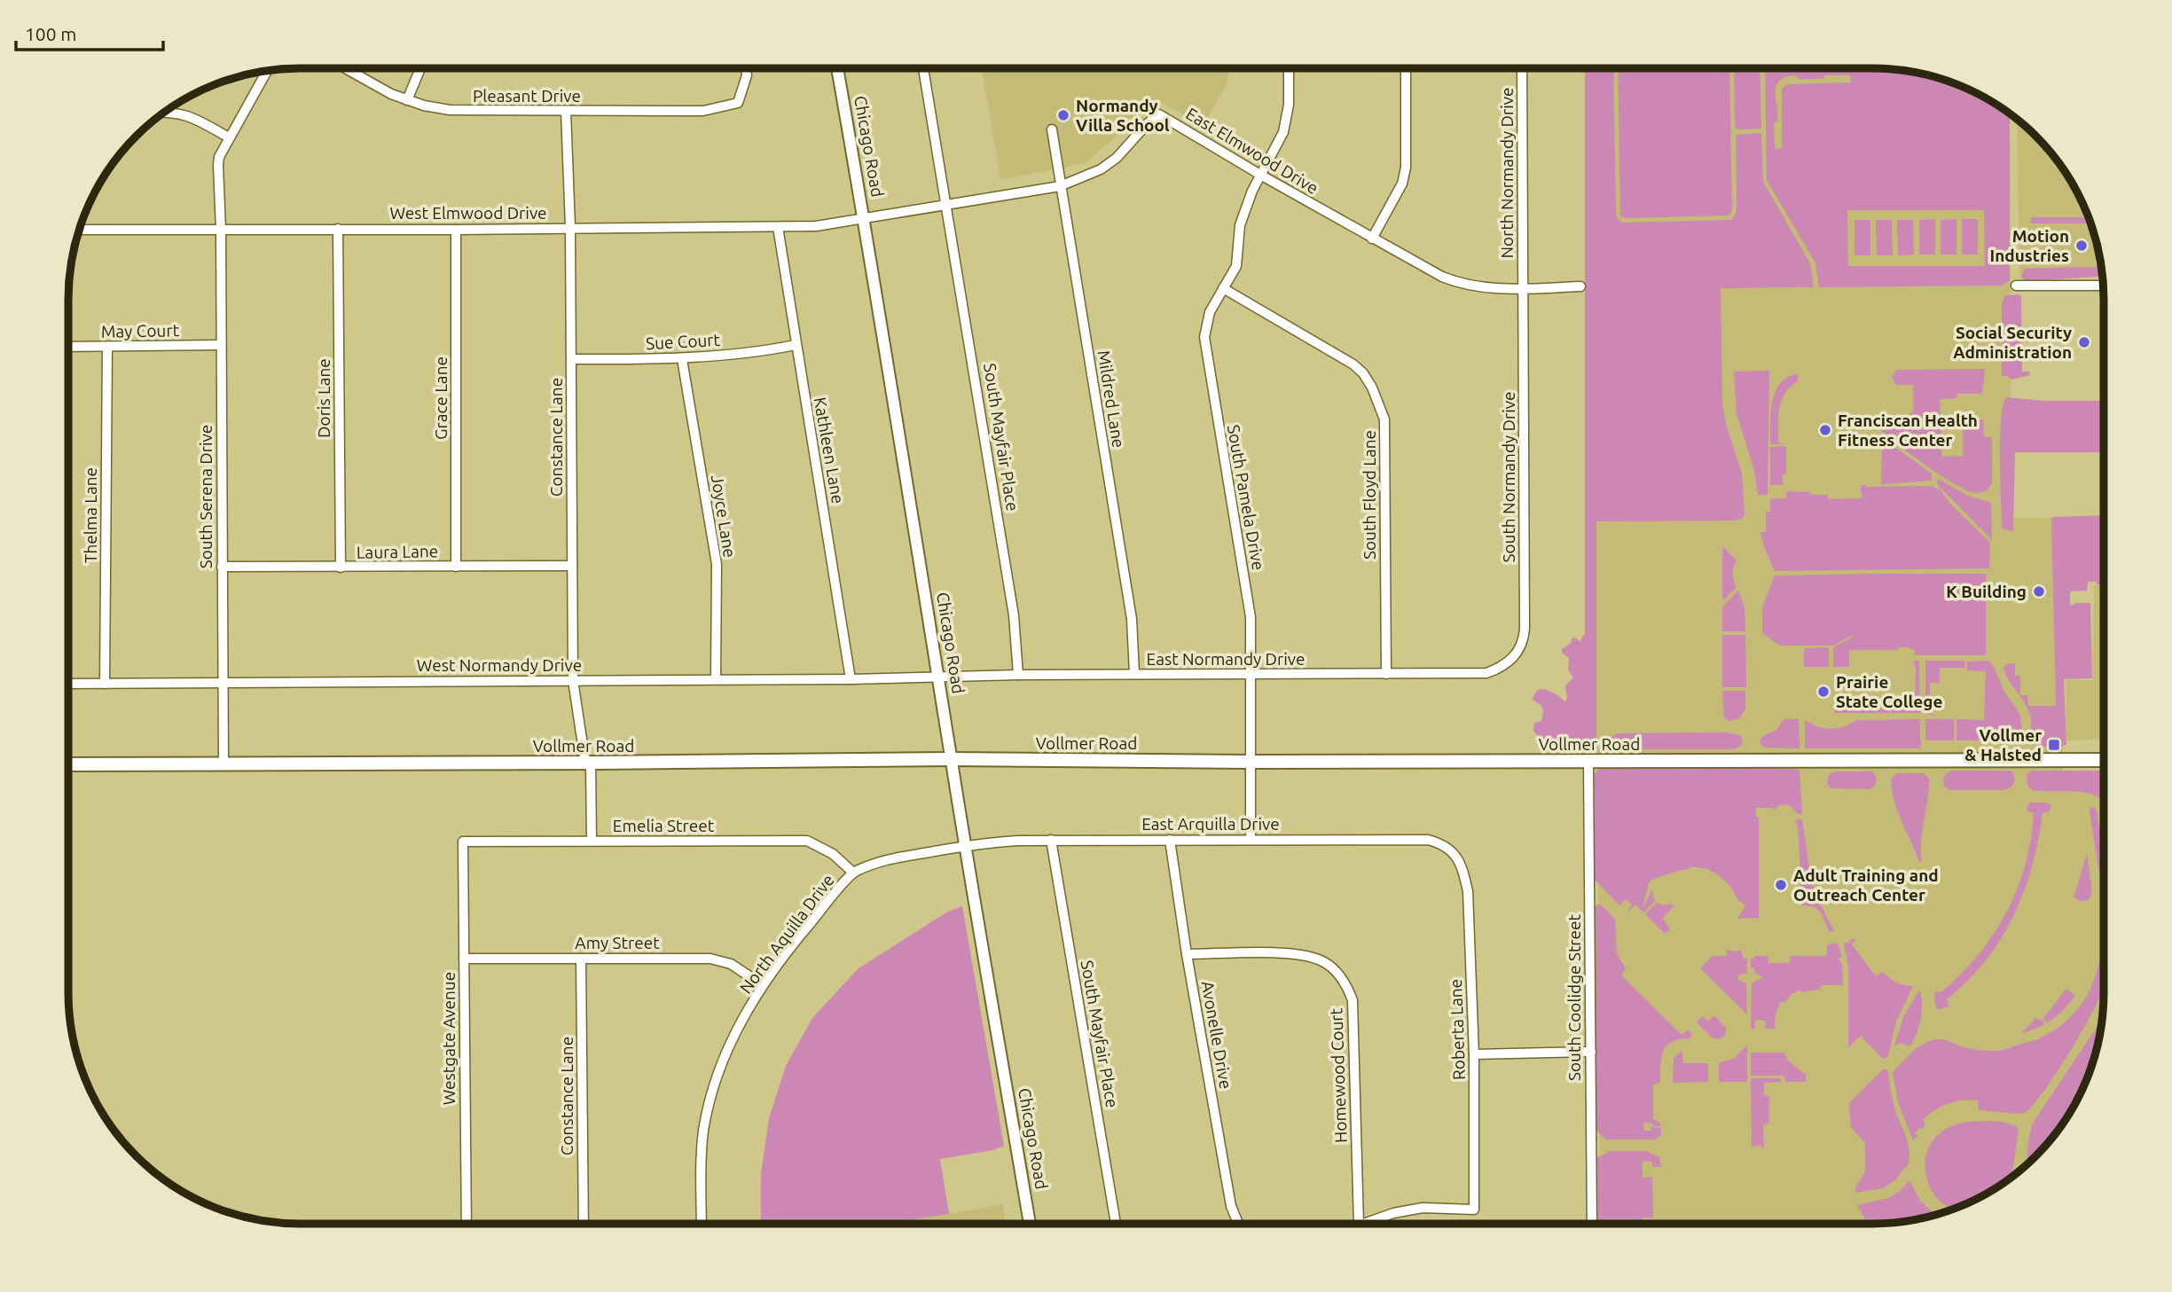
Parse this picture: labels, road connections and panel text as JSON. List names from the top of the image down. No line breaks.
{"streets":{"main road":["Vollmer Road"],"street":["Pleasant Drive","Chicago Road","East Elmwood Drive","North Normandy Drive","West Elmwood Drive","May Court","Sue Court","Doris Lane","Grace Lane","Mildred Lane","Constance Lane","South Mayfair Place","Kathleen Lane","South Normandy Drive","South Floyd Lane","South Serena Drive","South Pamela Drive","Thelma Lane","Joyce Lane","Laura Lane","East Normandy Drive","West Normandy Drive","East Arquilla Drive","Emelia Street","North Aquilla Drive","Amy Street","South Coolidge Street","Roberta Lane","Avonelle Drive","Westgate Avenue","Homewood Court"]},"crossings":[["Pleasant Drive","Constance Lane"],["Chicago Road","East Elmwood Drive"],["Chicago Road","West Elmwood Drive"],["Chicago Road","East Normandy Drive"],["Chicago Road","West Normandy Drive"],["Chicago Road","Vollmer Road"],["Chicago Road","East Arquilla Drive"],["Chicago Road","North Aquilla Drive"],["East Elmwood Drive","North Normandy Drive"],["East Elmwood Drive","West Elmwood Drive"],["East Elmwood Drive","Mildred Lane"],["East Elmwood Drive","South Mayfair Place"],["East Elmwood Drive","South Normandy Drive"],["East Elmwood Drive","South Pamela Drive"],["North Normandy Drive","South Normandy Drive"],["West Elmwood Drive","Doris Lane"],["West Elmwood Drive","Grace Lane"],["West Elmwood Drive","Constance Lane"],["West Elmwood Drive","Kathleen Lane"],["West Elmwood Drive","South Serena Drive"],["May Court","South Serena Drive"],["May Court","Thelma Lane"],["Sue Court","Constance Lane"],["Sue Court","Kathleen Lane"],["Sue Court","Joyce Lane"],["Doris Lane","Laura Lane"],["Grace Lane","Laura Lane"],["Mildred Lane","East Normandy Drive"],["Constance Lane","Laura Lane"],["Constance Lane","West Normandy Drive"],["Constance Lane","Vollmer Road"],["Constance Lane","Emelia Street"],["Constance Lane","Amy Street"],["South Mayfair Place","East Normandy Drive"],["South Mayfair Place","East Arquilla Drive"],["Kathleen Lane","West Normandy Drive"],["South Normandy Drive","East Normandy Drive"],["South Floyd Lane","South Pamela Drive"],["South Floyd Lane","East Normandy Drive"],["South Serena Drive","Laura Lane"],["South Serena Drive","West Normandy Drive"],["South Serena Drive","Vollmer Road"],["South Pamela Drive","East Normandy Drive"],["South Pamela Drive","Vollmer Road"],["South Pamela Drive","East Arquilla Drive"],["Thelma Lane","West Normandy Drive"],["Joyce Lane","West Normandy Drive"],["East Normandy Drive","West Normandy Drive"],["Vollmer Road","South Coolidge Street"],["East Arquilla Drive","North Aquilla Drive"],["East Arquilla Drive","Roberta Lane"],["East Arquilla Drive","Avonelle Drive"],["Emelia Street","North Aquilla Drive"],["Emelia Street","Westgate Avenue"],["North Aquilla Drive","Amy Street"],["Amy Street","Westgate Avenue"],["Avonelle Drive","Homewood Court"]],"places":{"other":["Normandy Villa School","Motion Industries","Social Security Administration","Franciscan Health Fitness Center","K Building","Prairie State College","Adult Training and Outreach Center"],"transit":["Vollmer & Halsted"]},"scale_bar":"100 m"}
